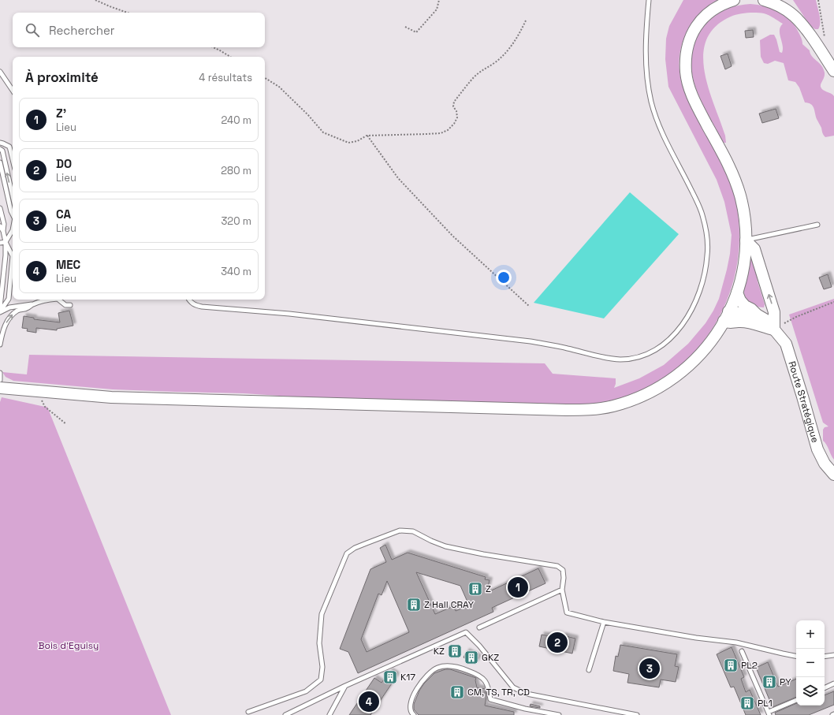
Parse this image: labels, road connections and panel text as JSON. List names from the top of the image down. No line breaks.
{"streets":{"main road":["Route Stratégique"]},"parks":["Bois d'Eguisy"],"places":{"building":["Z","Z Hall CRAY","KZ","GKZ","PL2","K17","PY","CM, TS, TR, CD","PL1"]},"page":{"search":"Rechercher","heading":["À proximité","4 résultats"],"list":[{"mark":"1","name":"Z'","note":"Lieu","value":"240 m"},{"mark":"2","name":"DO","note":"Lieu","value":"280 m"},{"mark":"3","name":"CA","note":"Lieu","value":"320 m"},{"mark":"4","name":"MEC","note":"Lieu","value":"340 m"}],"pins":["1","2","3","4"],"map_buttons":["+","−"]}}
